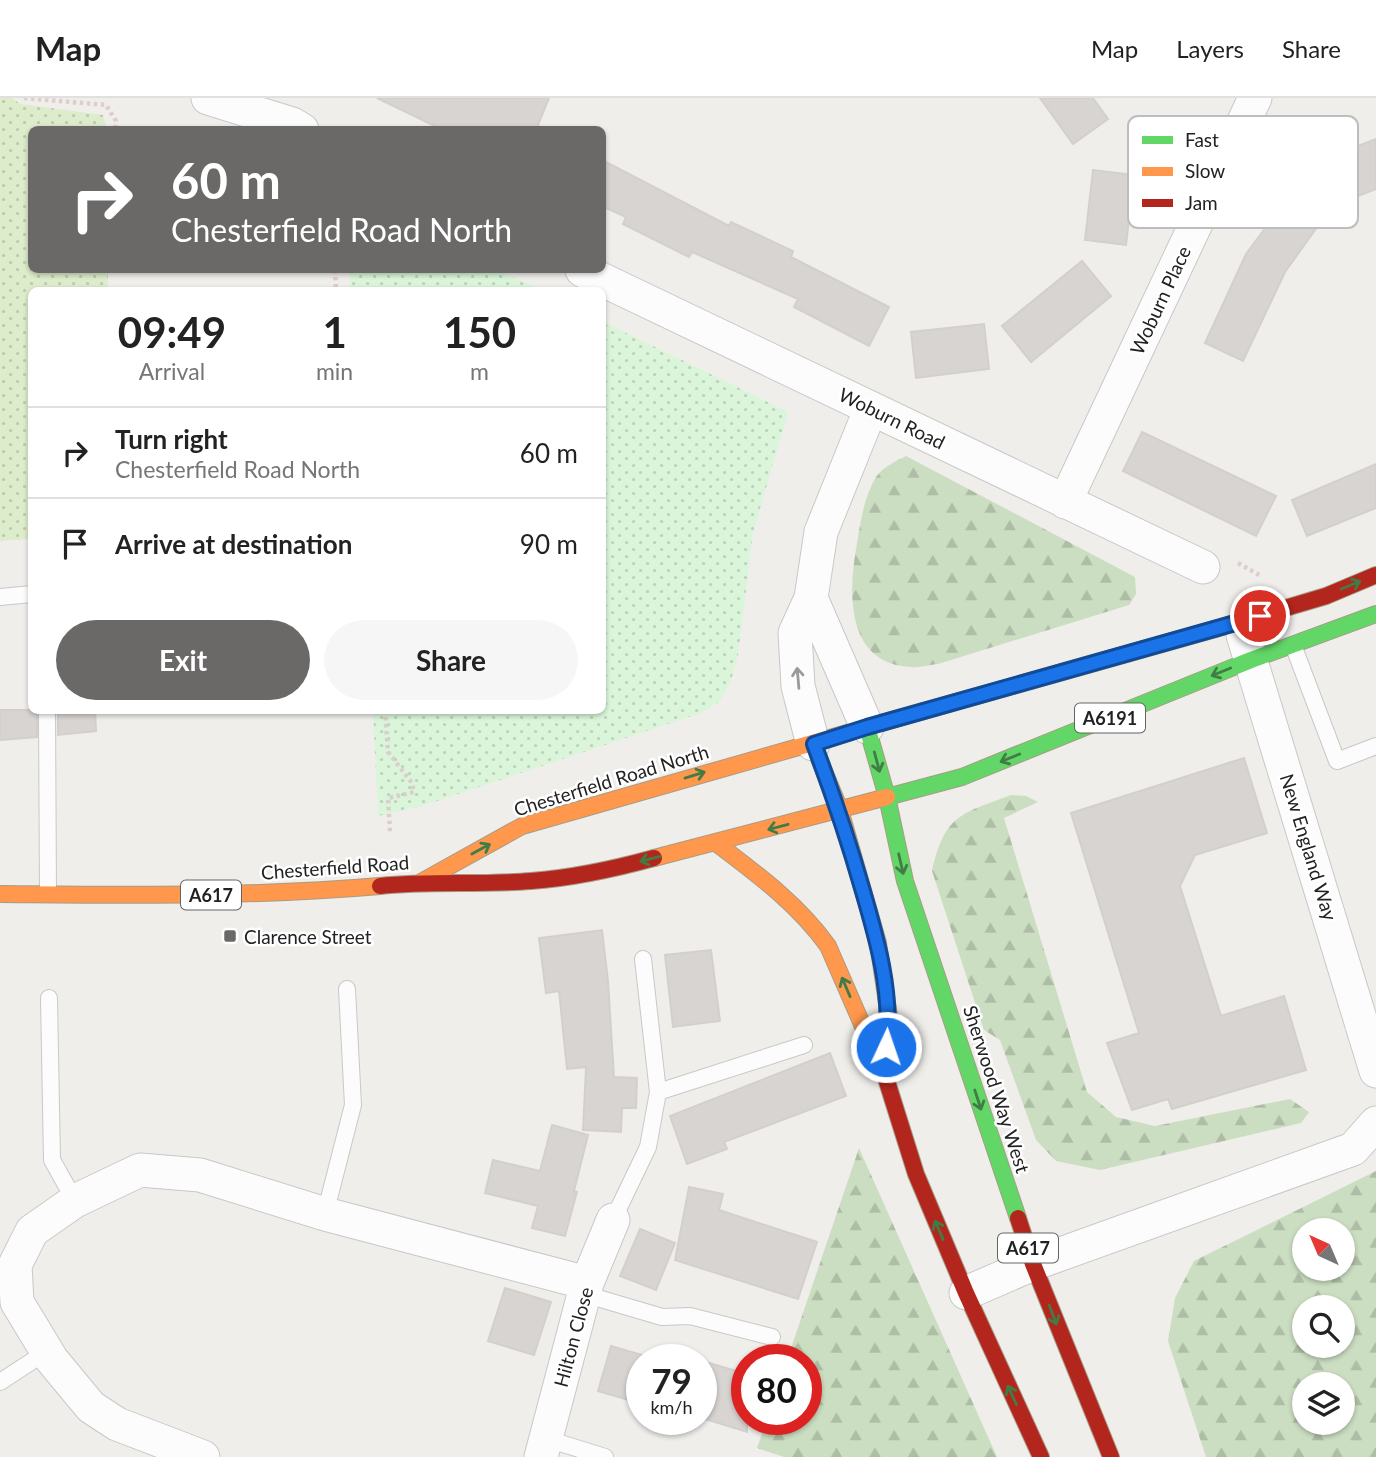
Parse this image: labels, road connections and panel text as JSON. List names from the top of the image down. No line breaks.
{"streets":{"main road":["A6191","Chesterfield Road North","Chesterfield Road","A617","Sherwood Way West"],"street":["Woburn Place","Woburn Road","New England Way","Hilton Close"]},"crossings":[["Woburn Place","Woburn Road"],["Chesterfield Road North","New England Way"],["Chesterfield Road North","Chesterfield Road"],["Chesterfield Road North","Sherwood Way West"]],"places":{"transit":["Clarence Street"]},"legend":["Fast","Slow","Jam"],"north":"top left","page":{"header":"Map","nav":["Map","Layers","Share"],"turn":["60 m","Chesterfield Road North"],"eta":["09:49","Arrival","1","min","150","m"],"list":[{"name":"Turn right","note":"Chesterfield Road North","value":"60 m"},{"name":"Arrive at destination","value":"90 m"}],"buttons":["Exit","Share"],"speed":"79 km/h","limit":"80"}}
